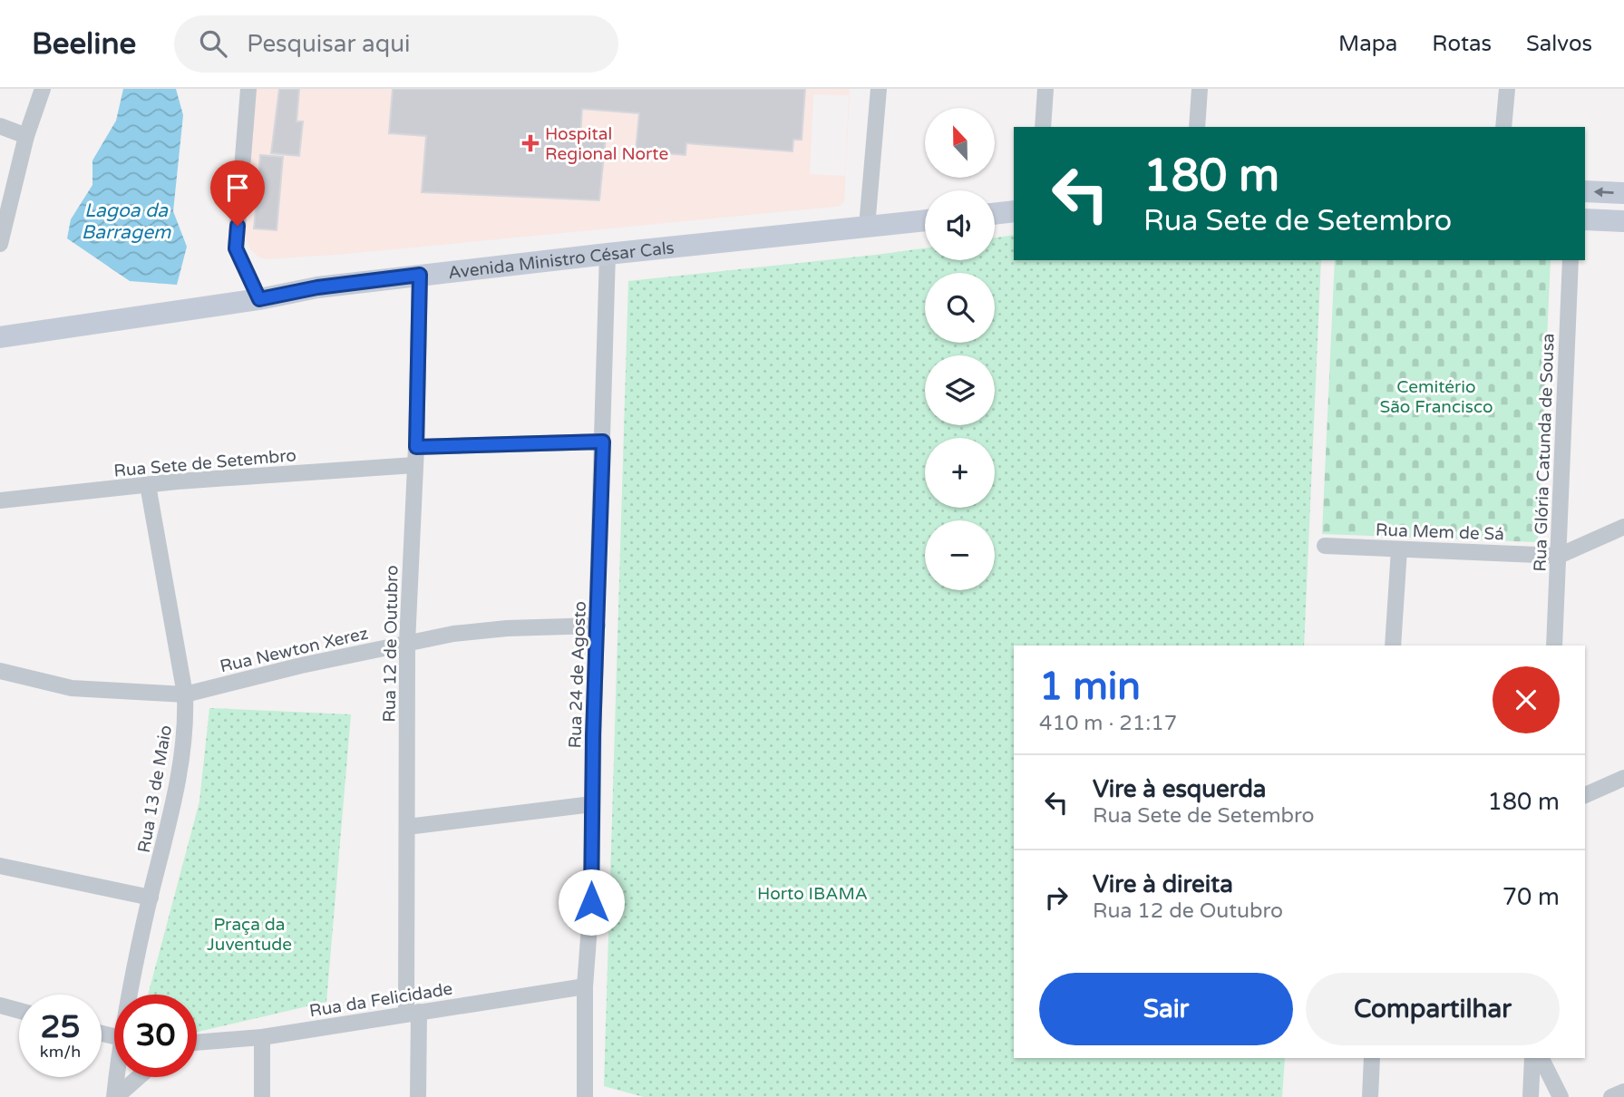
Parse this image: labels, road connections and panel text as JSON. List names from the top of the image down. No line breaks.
{"streets":{"main road":["Avenida Ministro César Cals"],"street":["Rua Glória Catunda de Sousa","Rua Sete de Setembro","Rua Mem de Sá","Rua 12 de Outubro","Rua Newton Xerez","Rua 24 de Agosto","Rua 13 de Maio","Rua da Felicidade"]},"crossings":[["Avenida Ministro César Cals","Rua 12 de Outubro"],["Avenida Ministro César Cals","Rua 24 de Agosto"],["Rua Glória Catunda de Sousa","Rua Mem de Sá"],["Rua Sete de Setembro","Rua 12 de Outubro"],["Rua Sete de Setembro","Rua 13 de Maio"],["Rua 12 de Outubro","Rua Newton Xerez"],["Rua 12 de Outubro","Rua da Felicidade"],["Rua Newton Xerez","Rua 24 de Agosto"],["Rua Newton Xerez","Rua 13 de Maio"],["Rua 24 de Agosto","Rua da Felicidade"]],"water":["Lagoa da Barragem"],"parks":["Cemitério São Francisco","Horto IBAMA","Praça da Juventude"],"places":{"health":["Hospital Regional Norte"]},"north":"top","page":{"header":"Beeline","search":"Pesquisar aqui","nav":["Mapa","Rotas","Salvos"],"map_buttons":["+","−"],"turn":["180 m","Rua Sete de Setembro"],"heading":["1 min","410 m · 21:17"],"list":[{"name":"Vire à esquerda","note":"Rua Sete de Setembro","value":"180 m"},{"name":"Vire à direita","note":"Rua 12 de Outubro","value":"70 m"}],"buttons":["Sair","Compartilhar"],"speed":"25 km/h","limit":"30"}}
